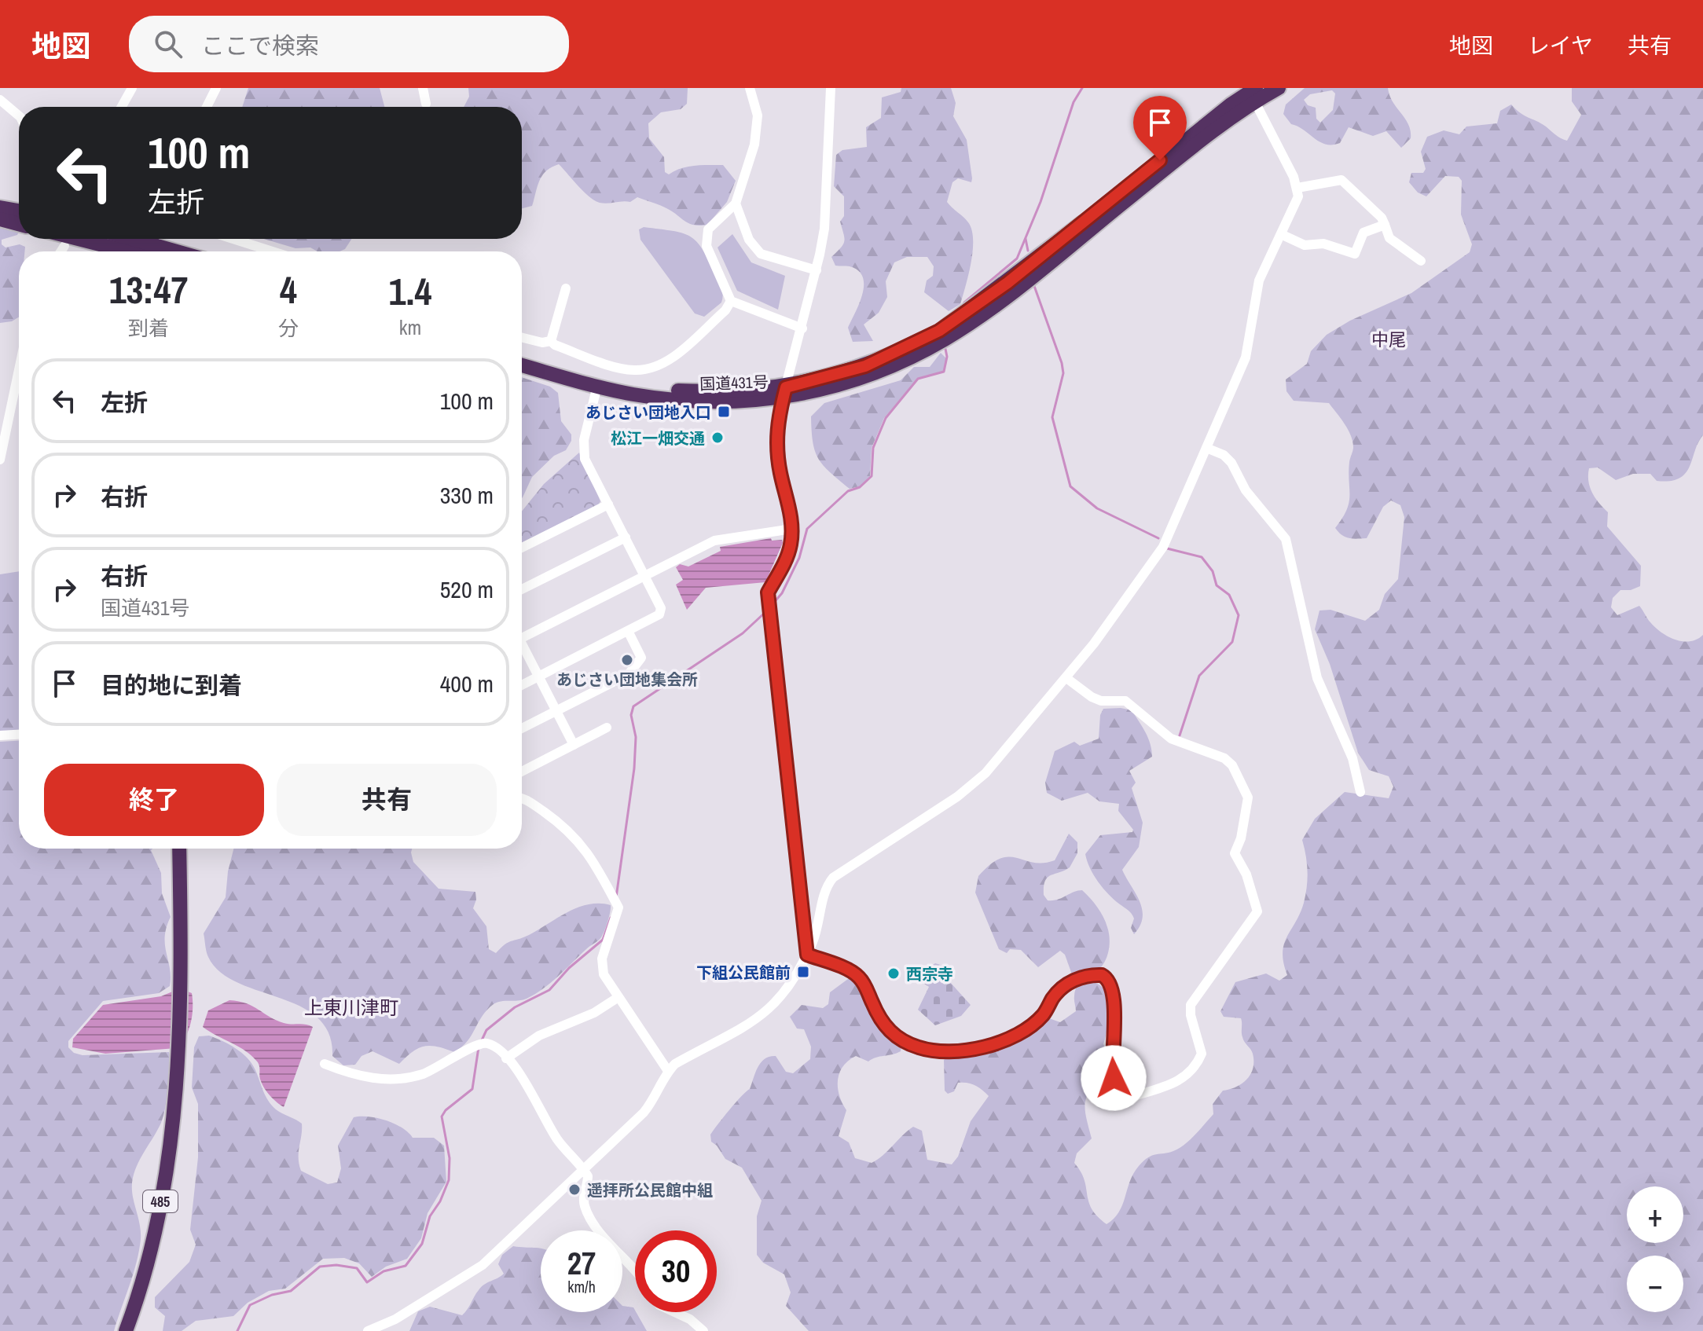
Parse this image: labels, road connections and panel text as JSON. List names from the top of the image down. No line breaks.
{"streets":{"highway":["国道431号","485"]},"districts":["中尾","上東川津町"],"places":{"transit":["あじさい団地入口","下組公民館前"],"other":["松江一畑交通","あじさい団地集会所","西宗寺","遥拝所公民館中組"]},"page":{"header":"地図","search":"ここで検索","nav":["地図","レイヤ","共有"],"turn":["100 m","左折"],"eta":["13:47","到着","4","分","1.4","km"],"list":[{"name":"左折","value":"100 m"},{"name":"右折","value":"330 m"},{"name":"右折","note":"国道431号","value":"520 m"},{"name":"目的地に到着","value":"400 m"}],"buttons":["終了","共有"],"map_buttons":["+","−"],"speed":"27 km/h","limit":"30"}}
